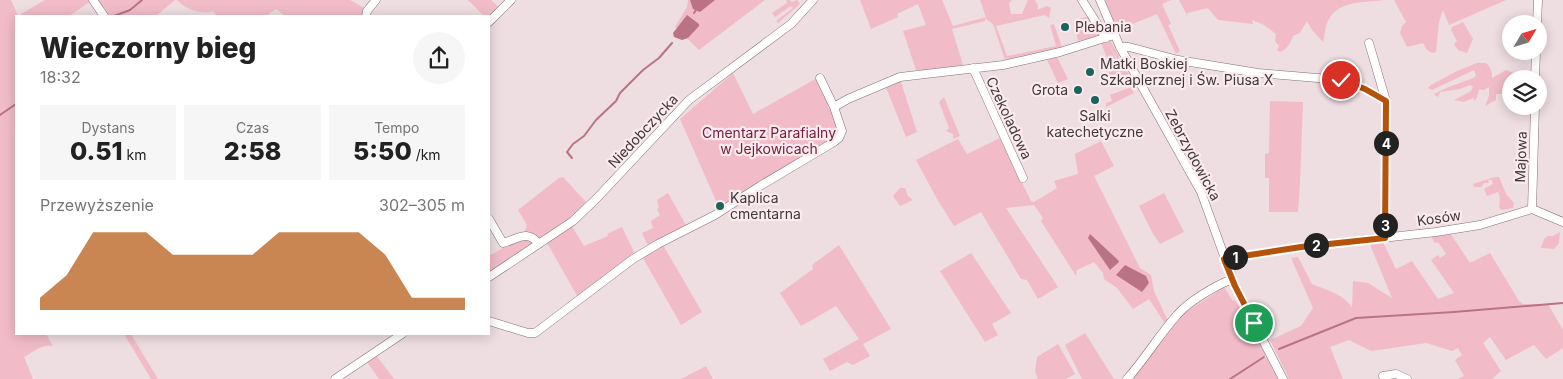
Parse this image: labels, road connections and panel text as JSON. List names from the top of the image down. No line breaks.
{"streets":{"street":["Czekoladowa","Niedobczycka","Zebrzydowicka","Majowa","Kosów"]},"crossings":[["Zebrzydowicka","Kosów"],["Majowa","Kosów"]],"parks":["Cmentarz Parafialny w Jejkowicach"],"places":["Plebania","Matki Boskiej Szkaplerznej i Św. Piusa X","Grota","Salki katechetyczne","Kaplica cmentarna"],"north":"top right","page":{"heading":["Wieczorny bieg","18:32"],"stats":[["Dystans","0.51 km"],["Czas","2:58"],["Tempo","5:50 /km"]],"pins":["4","3","2","1"],"chart":["Przewyższenie","302–305 m"]}}
